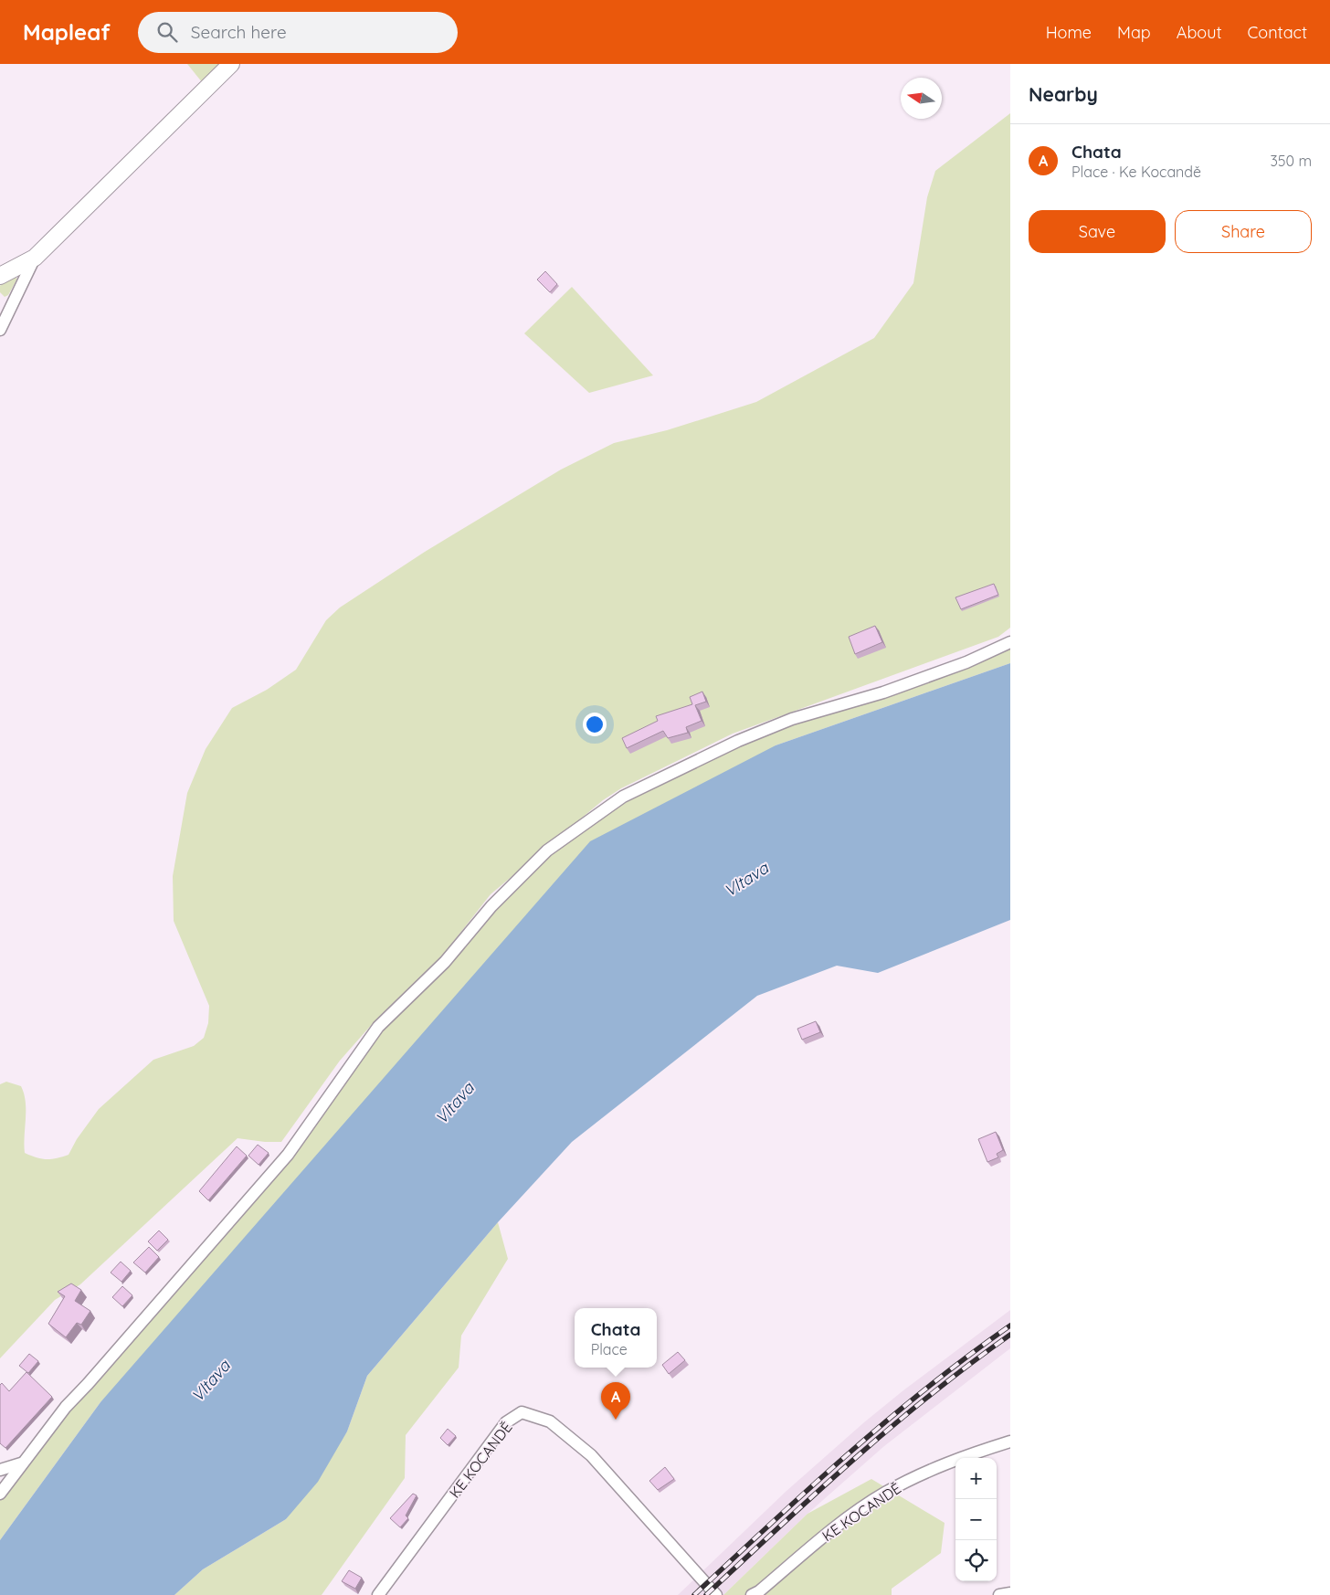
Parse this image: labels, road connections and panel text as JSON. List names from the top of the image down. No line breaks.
{"streets":{"street":["KE KOCANDĚ"]},"water":["Vltava"],"north":"left","page":{"header":"Mapleaf","search":"Search here","nav":["Home","Map","About","Contact"],"heading":"Nearby","list":[{"mark":"A","name":"Chata","note":"Place · Ke Kocandě","value":"350 m"}],"buttons":["Save","Share"],"popup":["Chata","Place"],"pins":"A","map_buttons":["+","−"]}}
